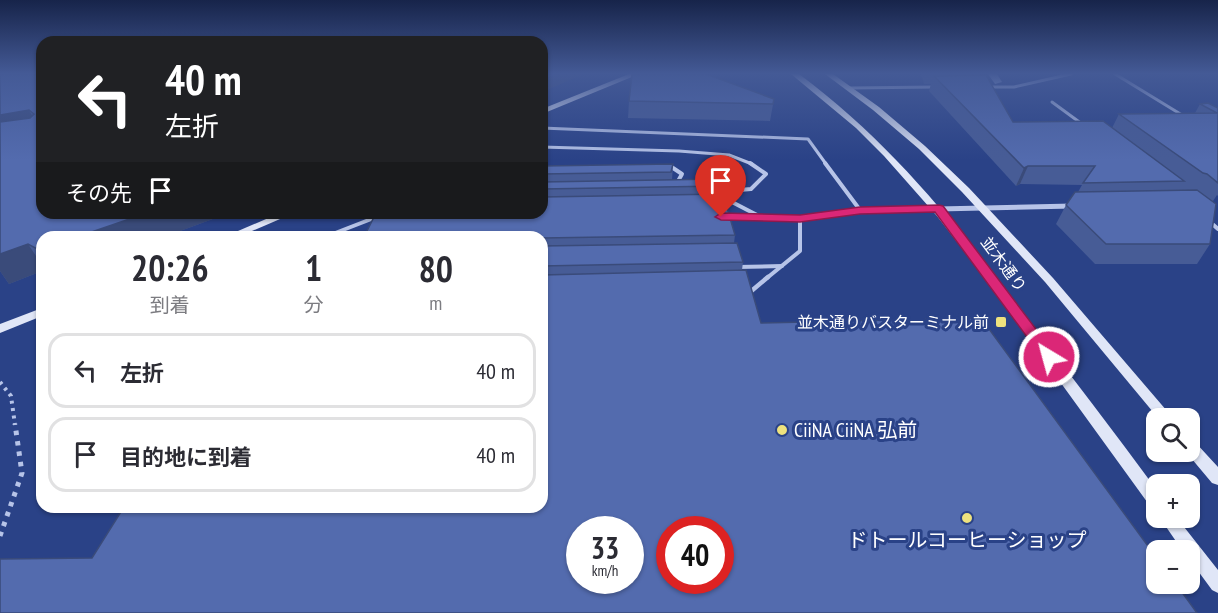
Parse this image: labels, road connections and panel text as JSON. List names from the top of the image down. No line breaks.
{"streets":{"street":["並木通り"]},"places":{"transit":["並木通りバスターミナル前"],"other":["CiiNA CiiNA 弘前","ドトールコーヒーショップ"]},"page":{"turn":["40 m","左折"],"then":"その先","eta":["20:26","到着","1","分","80","m"],"list":[{"name":"左折","value":"40 m"},{"name":"目的地に到着","value":"40 m"}],"map_buttons":["+","−"],"speed":"33 km/h","limit":"40"}}
